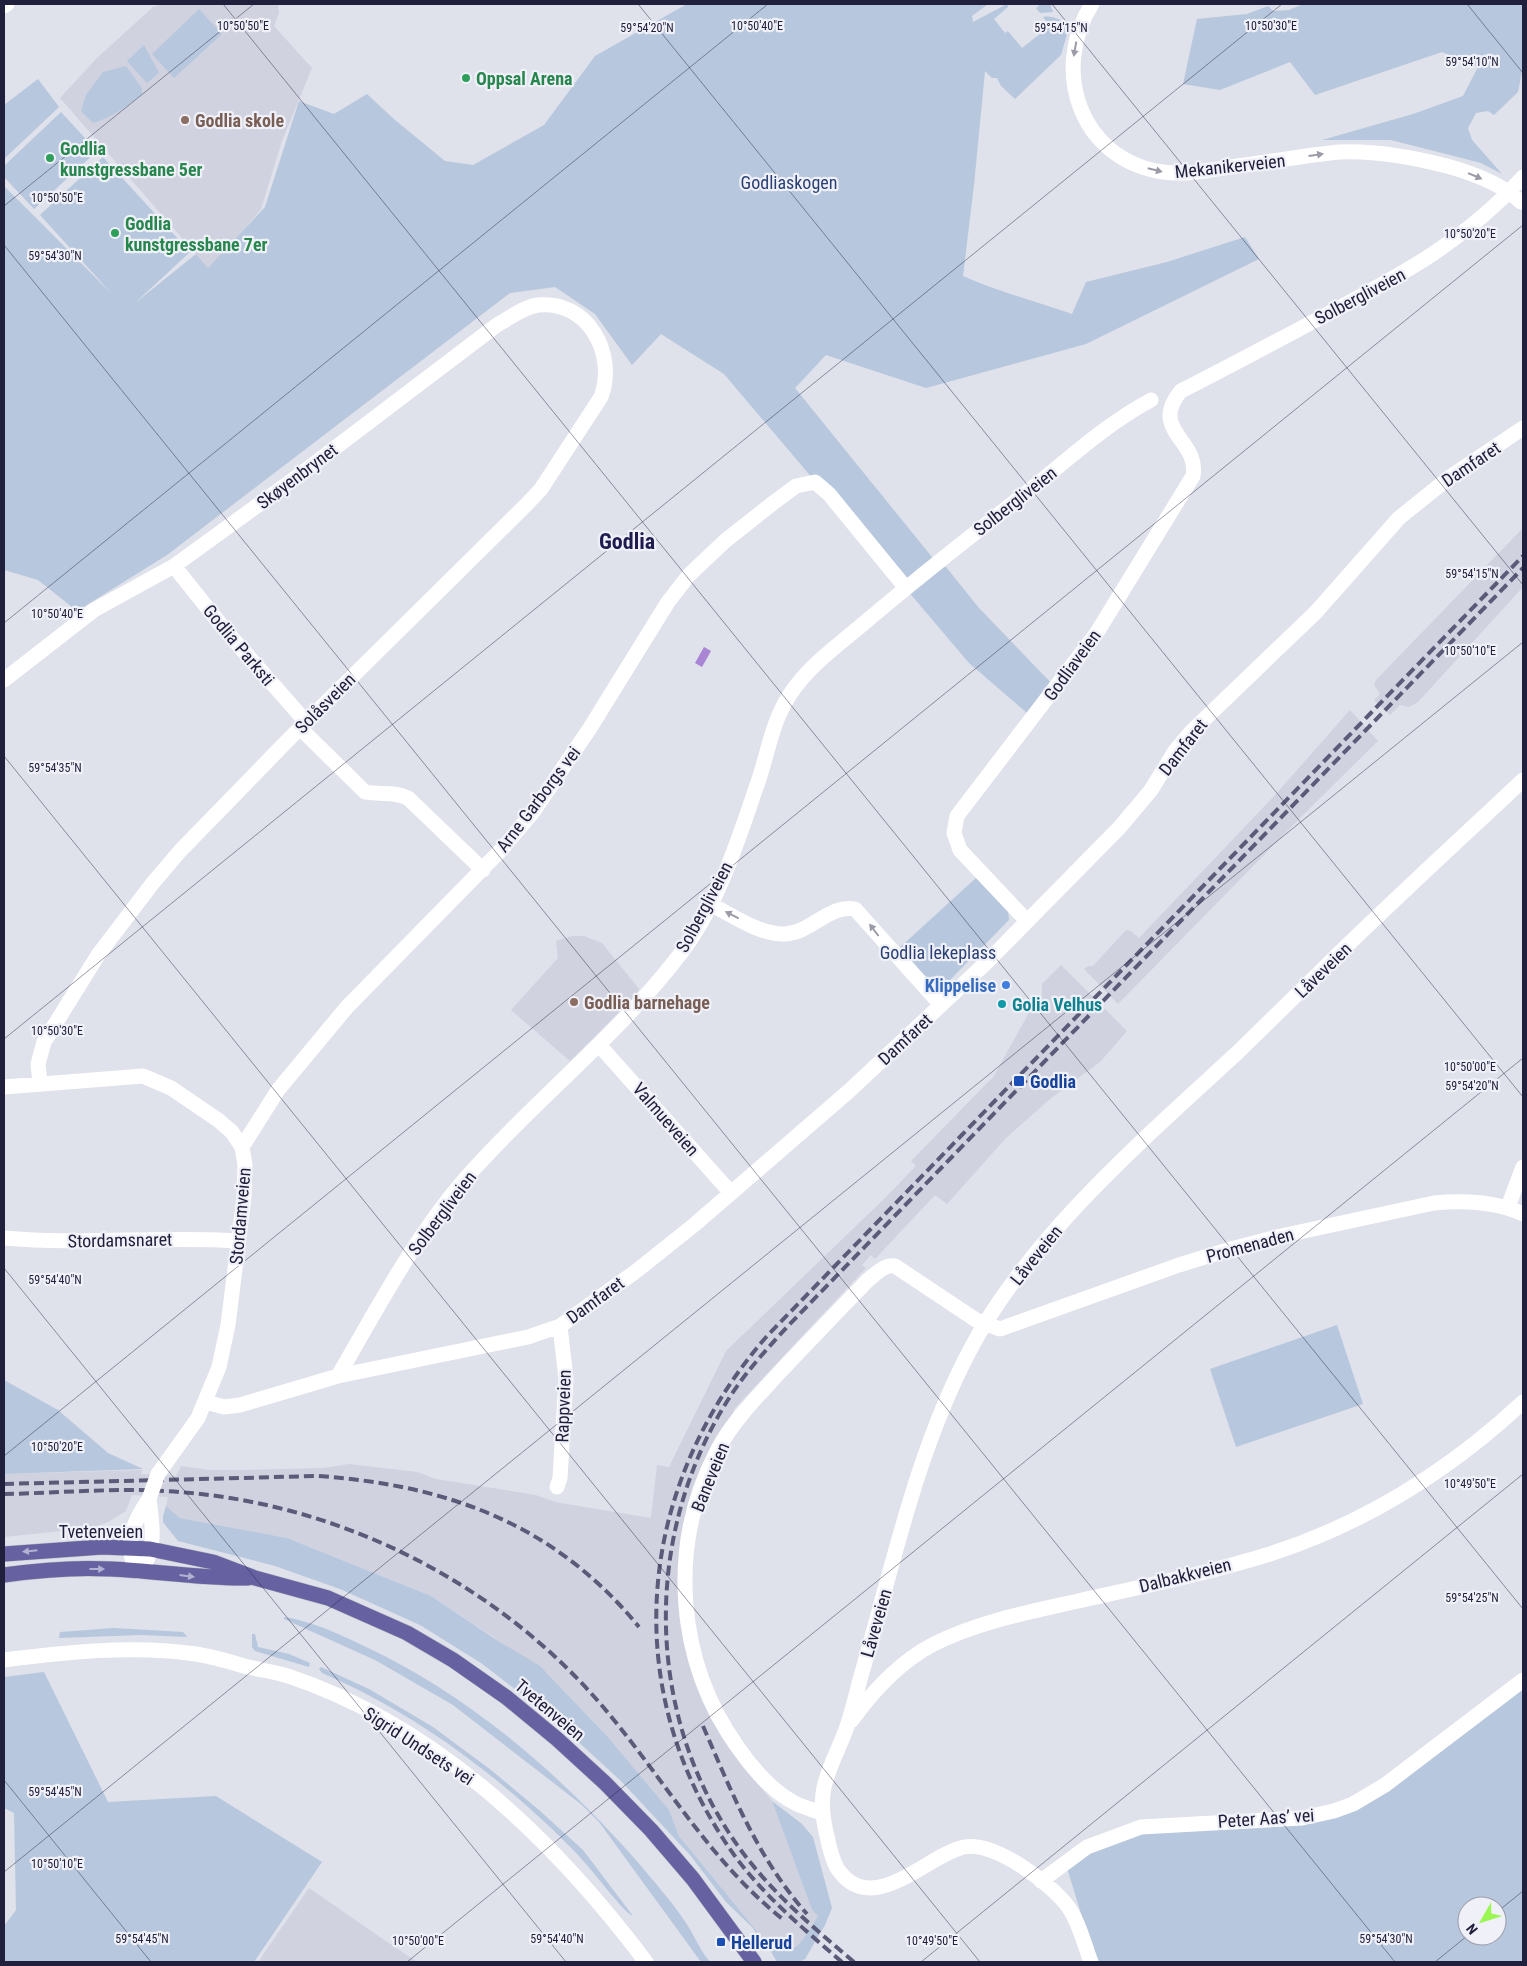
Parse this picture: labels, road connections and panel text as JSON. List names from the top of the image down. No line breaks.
{"streets":{"main road":["Tvetenveien"],"street":["Mekanikerveien","Solbergliveien","Damfaret","Skøyenbrynet","Godlia Parksti","Godliaveien","Solåsveien","Arne Garborgs vei","Låveveien","Valmueveien","Stordamveien","Stordamsnaret","Promenaden","Rappveien","Baneveien","Dalbakkveien","Sigrid Undsets vei","Peter Aas’ vei"]},"crossings":[["Mekanikerveien","Solbergliveien"],["Solbergliveien","Damfaret"],["Solbergliveien","Godliaveien"],["Solbergliveien","Arne Garborgs vei"],["Solbergliveien","Valmueveien"],["Damfaret","Godliaveien"],["Damfaret","Valmueveien"],["Damfaret","Stordamveien"],["Damfaret","Rappveien"],["Skøyenbrynet","Godlia Parksti"],["Skøyenbrynet","Solåsveien"],["Godlia Parksti","Solåsveien"],["Godlia Parksti","Arne Garborgs vei"],["Solåsveien","Stordamveien"],["Arne Garborgs vei","Stordamveien"],["Låveveien","Promenaden"],["Låveveien","Baneveien"],["Låveveien","Dalbakkveien"],["Låveveien","Peter Aas’ vei"],["Stordamveien","Stordamsnaret"],["Stordamveien","Tvetenveien"],["Promenaden","Baneveien"]],"districts":["Godlia"],"parks":["Godliaskogen","Godlia lekeplass"],"places":{"other":["Oppsal Arena","Godlia skole","Godlia kunstgressbane 5er","Godlia kunstgressbane 7er","Klippelise","Godlia barnehage","Golia Velhus"],"transit":["Godlia","Hellerud"]},"north":"bottom left","coordinates":["10°50'50\"E","10°50'40\"E","10°50'30\"E","59°54'20\"N","59°54'15\"N","59°54'10\"N","10°50'20\"E","59°54'30\"N","10°50'10\"E","59°54'35\"N","10°50'00\"E","59°54'40\"N","10°49'50\"E","59°54'25\"N","59°54'45\"N"]}
